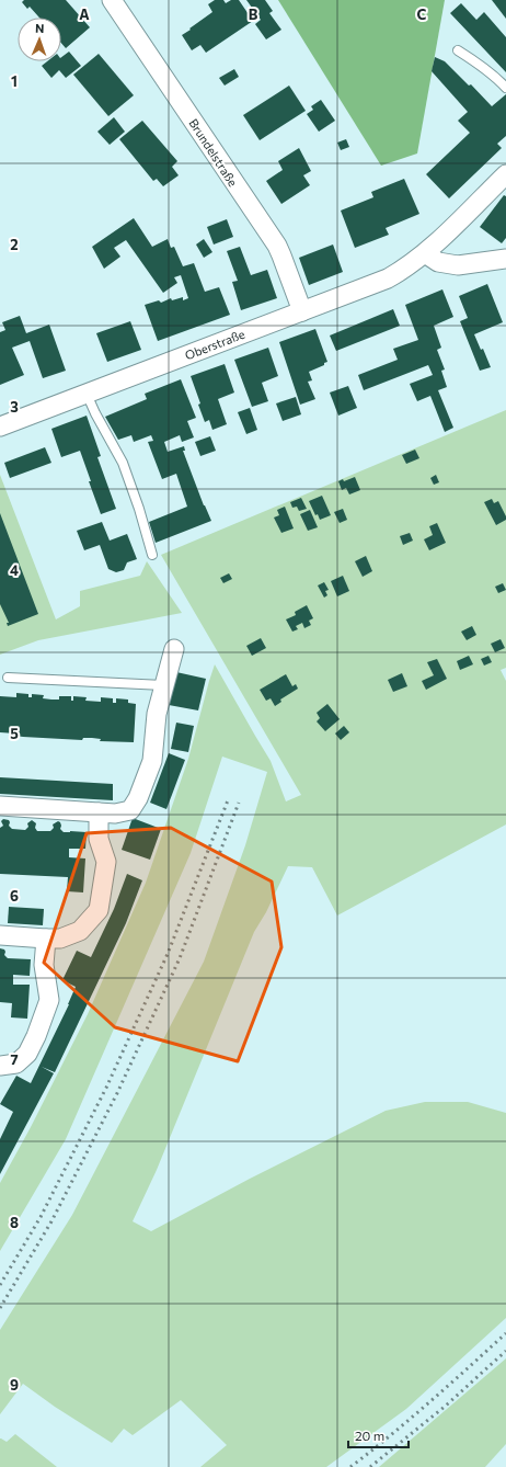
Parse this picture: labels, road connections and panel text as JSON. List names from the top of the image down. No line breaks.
{"streets":{"street":["Brundelstraße","Oberstraße"]},"crossings":[["Brundelstraße","Oberstraße"]],"scale_bar":"20 m","north":"top","grid":{"columns":["A","B","C"],"rows":["1","2","3","4","5","6","7","8","9"]}}
